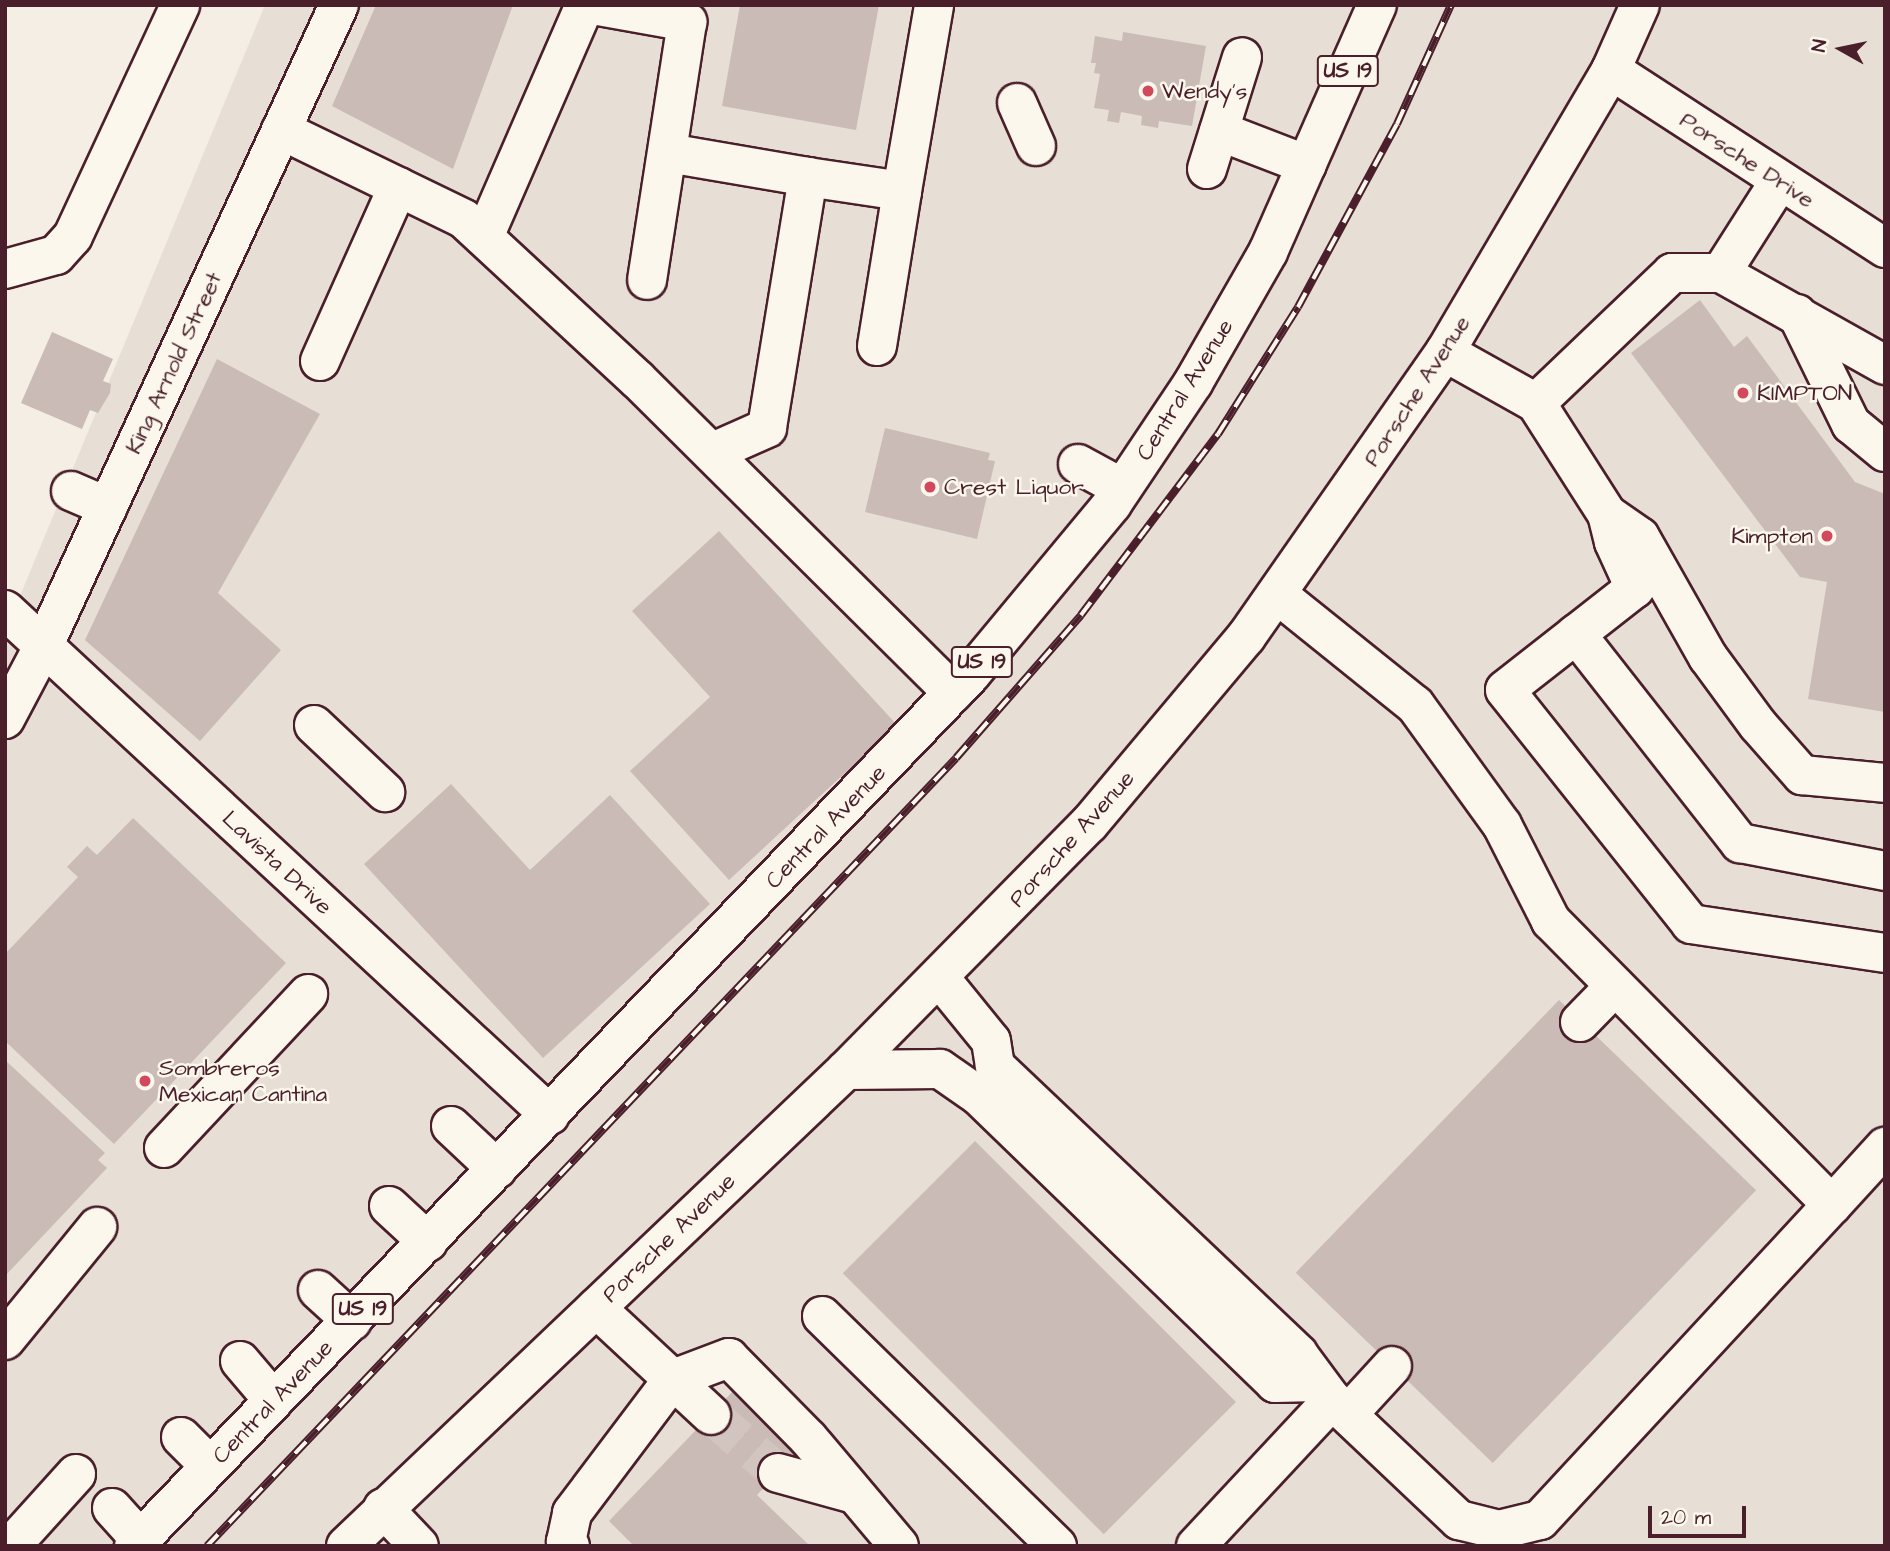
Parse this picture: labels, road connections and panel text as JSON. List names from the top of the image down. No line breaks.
{"streets":{"street":["US 19","Porsche Drive","King Arnold Street","Central Avenue","Porsche Avenue","Lavista Drive"]},"crossings":[["Porsche Drive","Porsche Avenue"],["King Arnold Street","Lavista Drive"],["Central Avenue","Lavista Drive"]],"places":["Wendy's","KIMPTON","Crest Liquor","Kimpton","Sombreros Mexican Cantina"],"scale_bar":"20 m","north":"left"}
